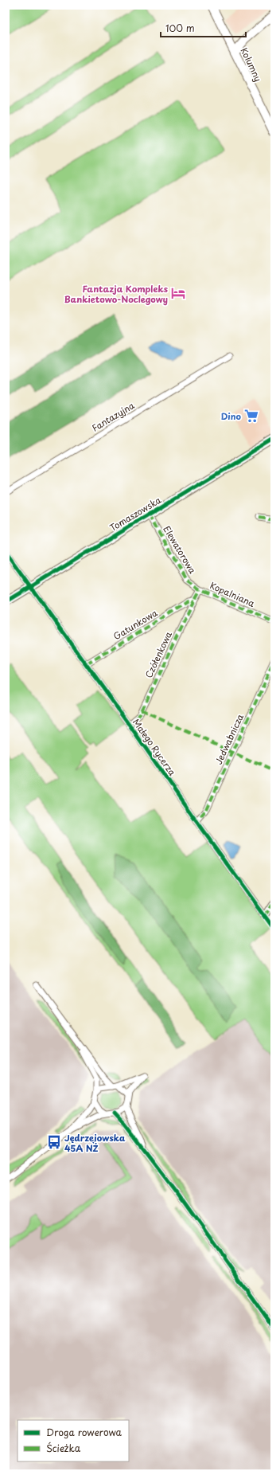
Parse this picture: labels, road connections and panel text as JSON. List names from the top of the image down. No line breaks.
{"streets":{"street":["Kolumny","Fantazyjna","Tomaszowska","Elewatorowa","Kopalniana","Gatunkowa","Czółenkowa","Jedwabnicza","Małego Rycerza"]},"crossings":[["Tomaszowska","Elewatorowa"],["Tomaszowska","Małego Rycerza"],["Elewatorowa","Kopalniana"],["Elewatorowa","Czółenkowa"],["Kopalniana","Czółenkowa"],["Gatunkowa","Czółenkowa"],["Gatunkowa","Małego Rycerza"],["Czółenkowa","Małego Rycerza"],["Jedwabnicza","Małego Rycerza"]],"places":{"hotel":["Fantazja Kompleks Bankietowo-Noclegowy"],"supermarket":["Dino"],"bus stop":["Jędrzejowska 45A NŻ"]},"legend":["Droga rowerowa","Ścieżka"],"scale_bar":"100 m"}
